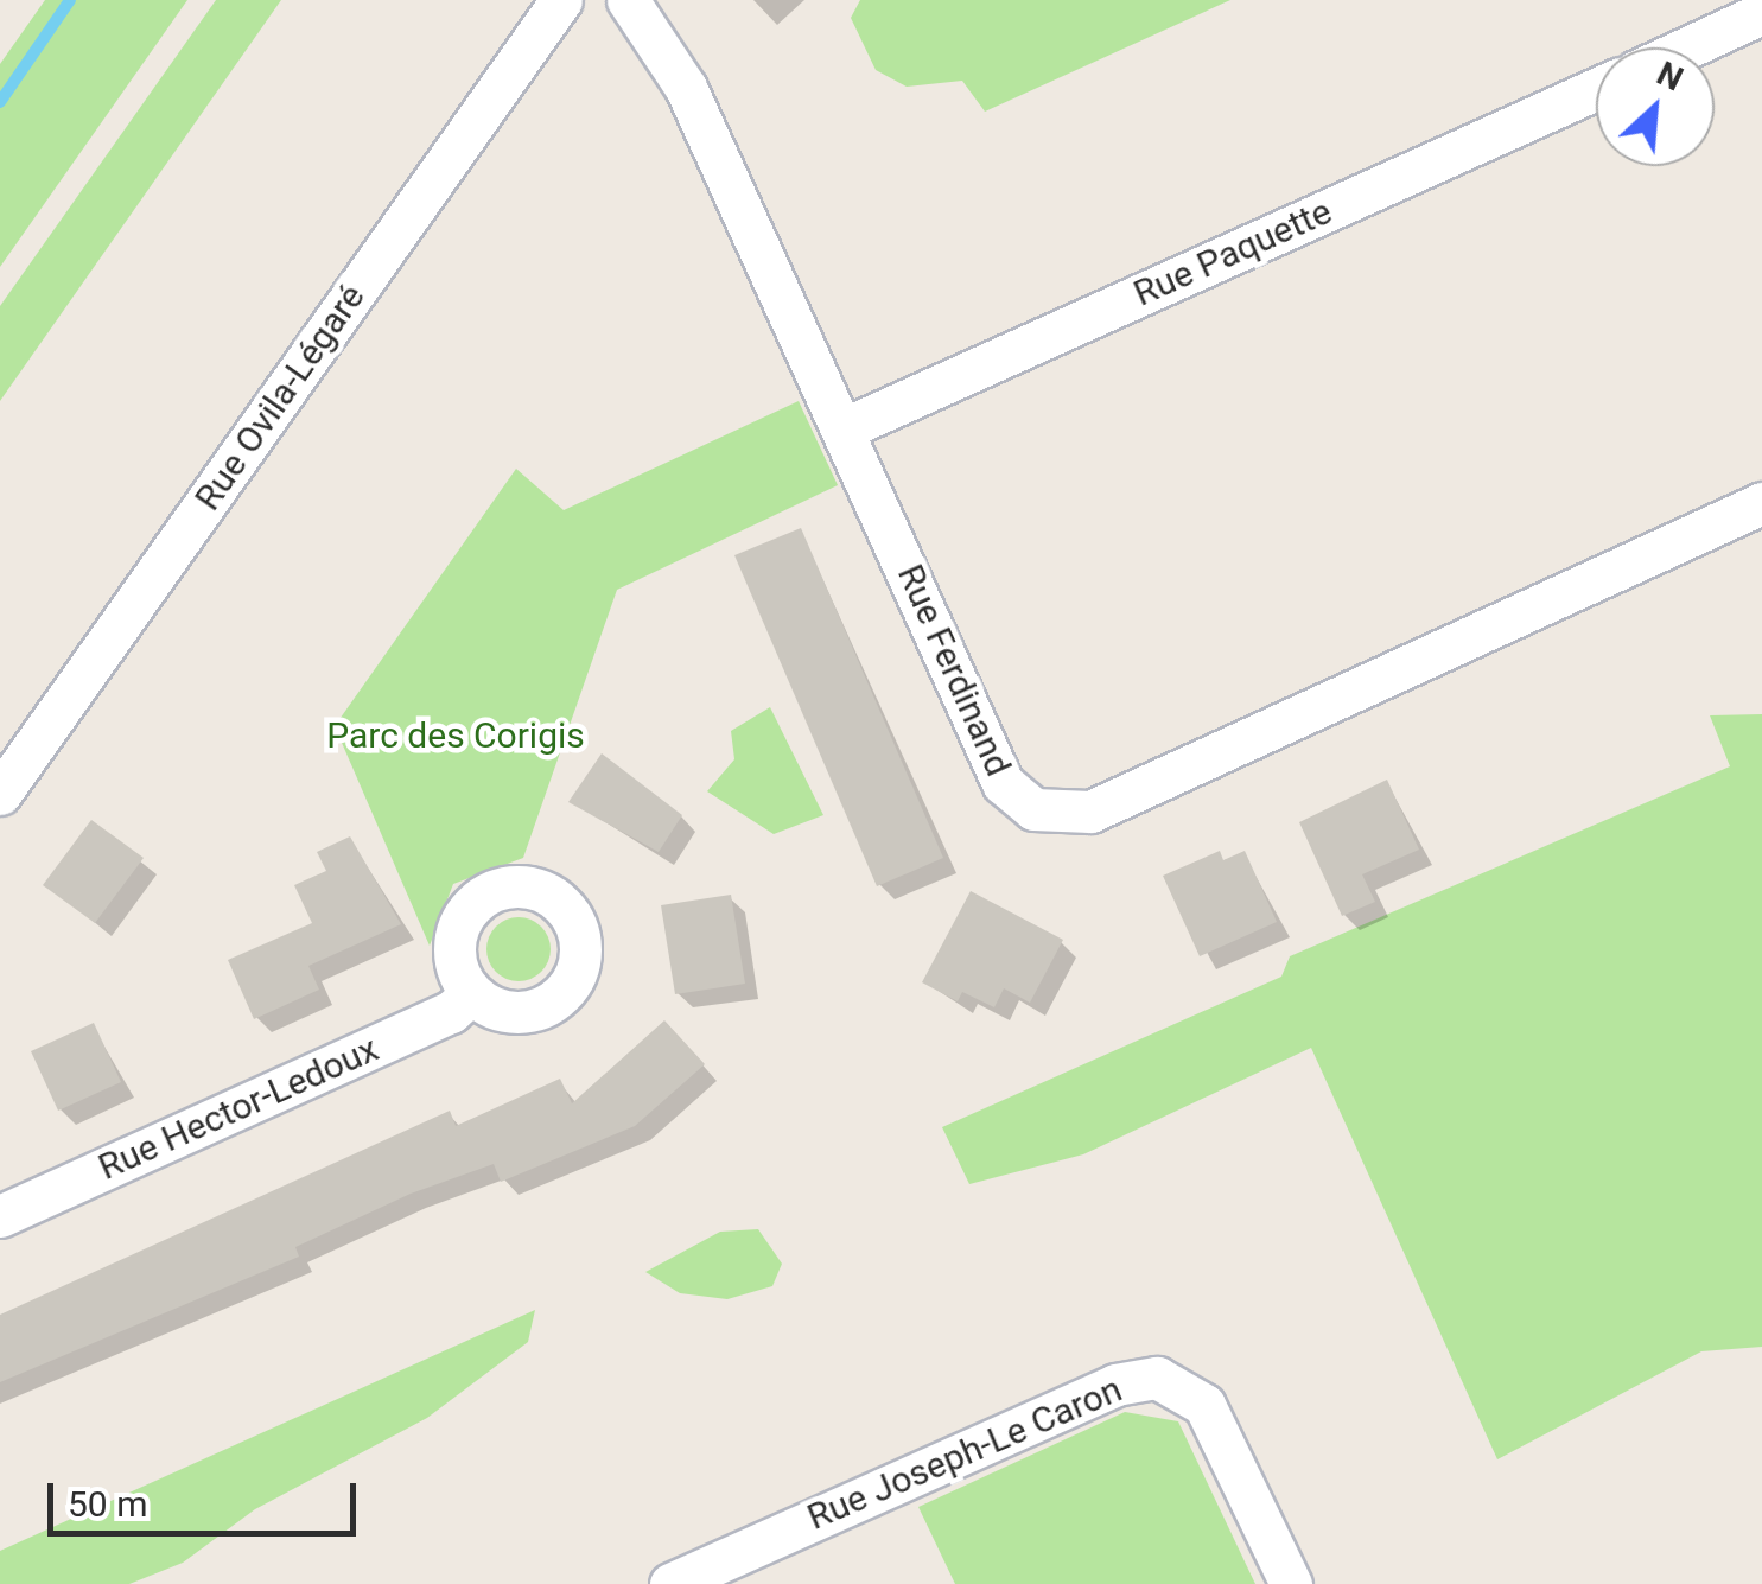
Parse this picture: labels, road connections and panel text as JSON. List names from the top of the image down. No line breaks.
{"streets":{"street":["Rue Paquette","Rue Ovila-Légaré","Rue Ferdinand","Rue Hector-Ledoux","Rue Joseph-Le Caron"]},"crossings":[["Rue Paquette","Rue Ferdinand"]],"parks":["Parc des Corigis"],"scale_bar":"50 m","north":"top right"}
